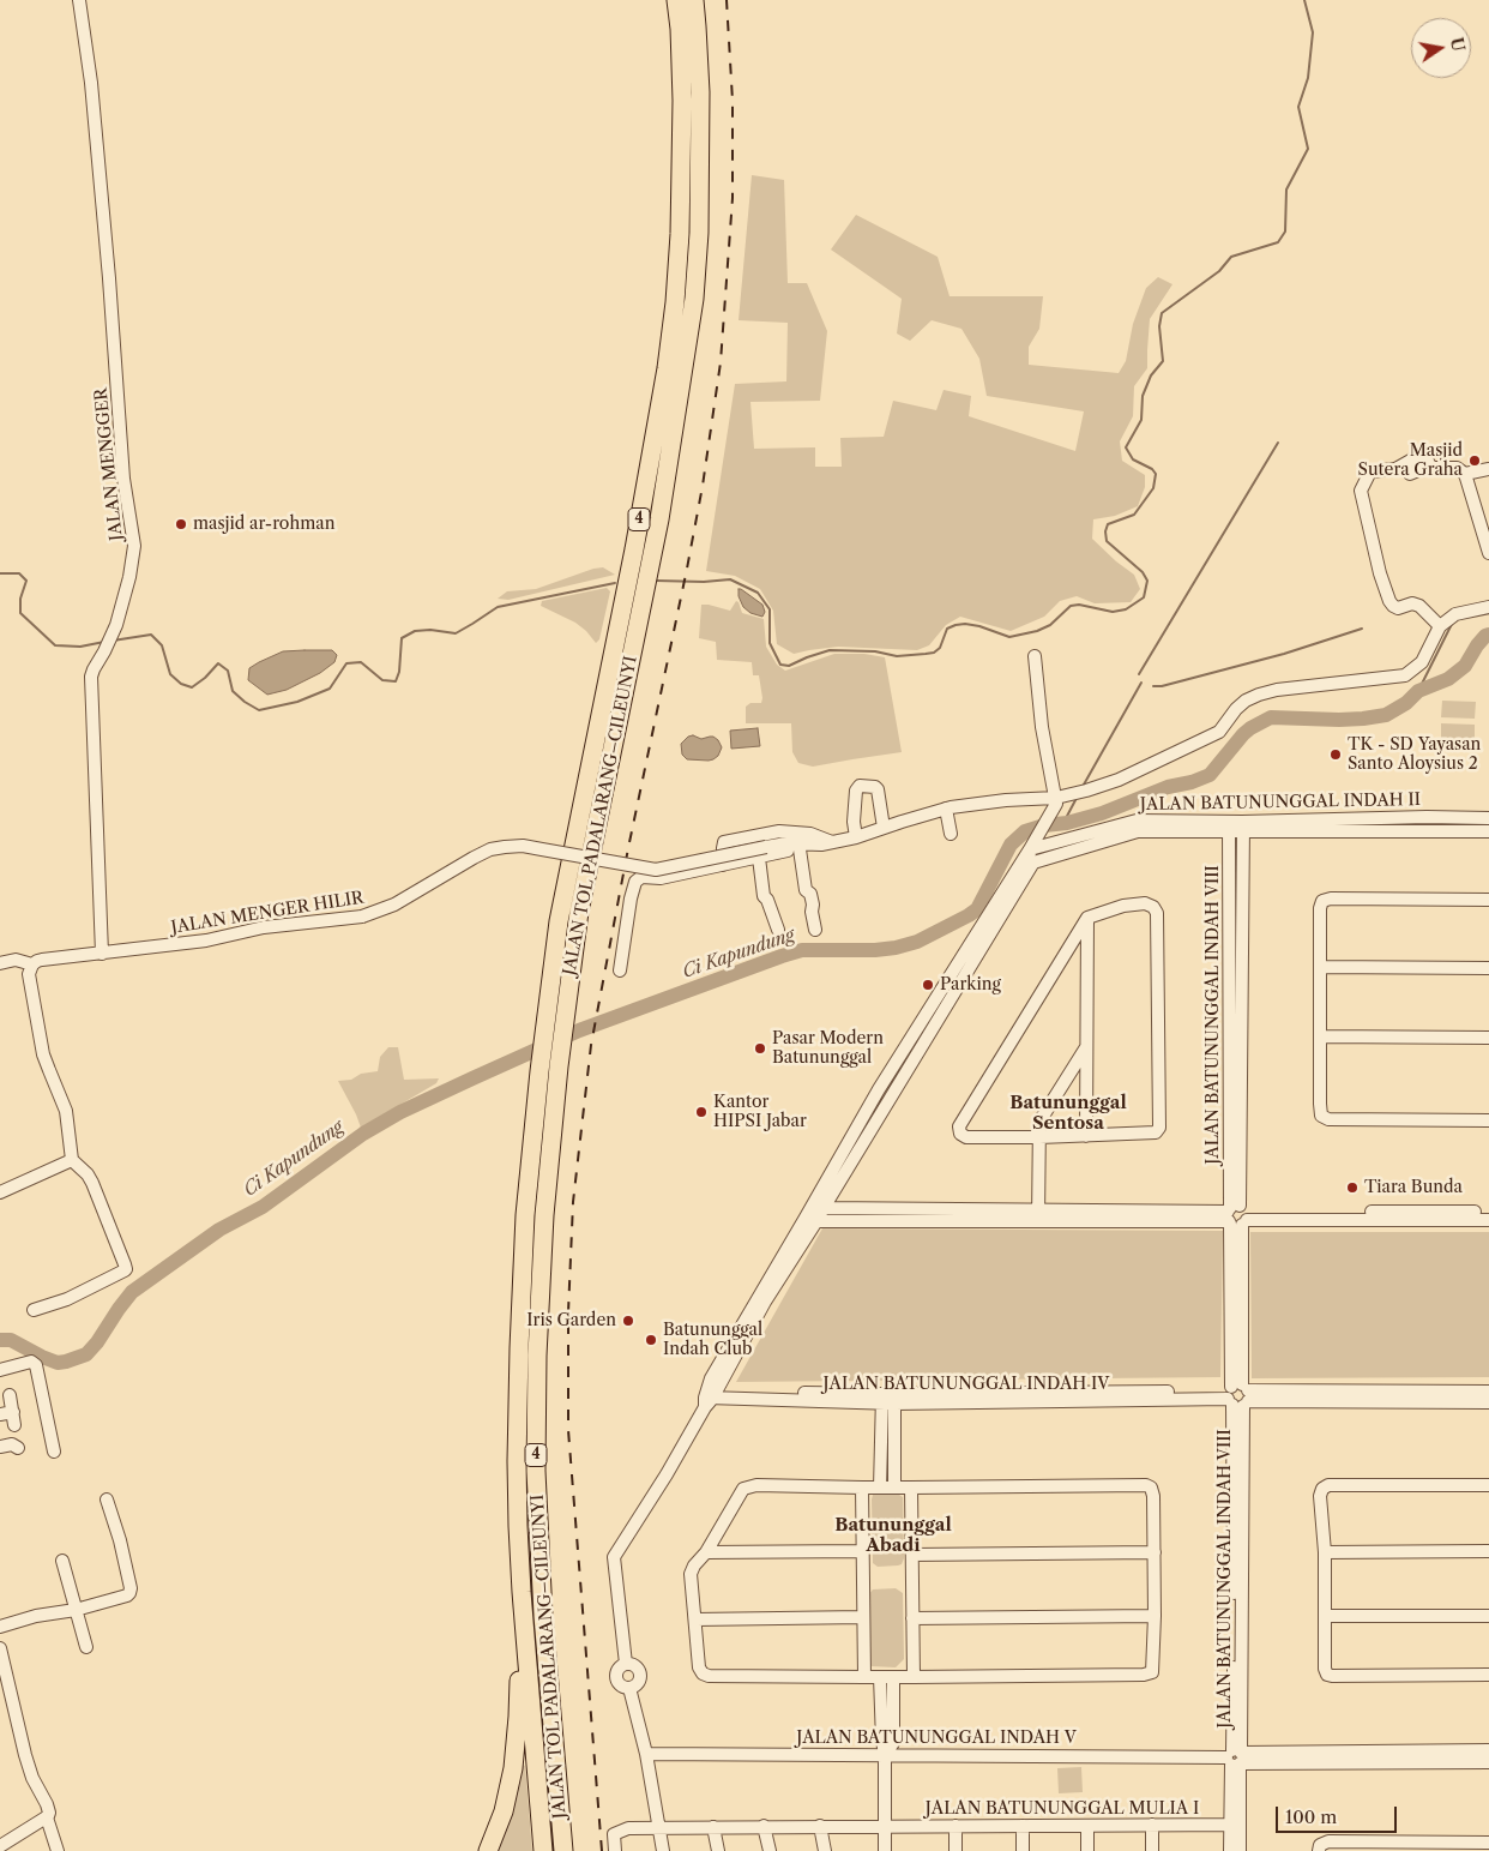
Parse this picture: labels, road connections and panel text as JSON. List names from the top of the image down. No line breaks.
{"streets":{"highway":["4","JALAN TOL PADALARANG–CILEUNYI"],"street":["JALAN MENGGER","JALAN BATUNUNGGAL INDAH II","JALAN MENGER HILIR","JALAN BATUNUNGGAL INDAH VIII","JALAN BATUNUNGGAL INDAH IV","JALAN BATUNUNGGAL INDAH V","JALAN BATUNUNGGAL MULIA I"]},"crossings":[["JALAN MENGGER","JALAN MENGER HILIR"],["JALAN BATUNUNGGAL INDAH II","JALAN BATUNUNGGAL INDAH VIII"],["JALAN BATUNUNGGAL INDAH VIII","JALAN BATUNUNGGAL INDAH IV"],["JALAN BATUNUNGGAL INDAH VIII","JALAN BATUNUNGGAL INDAH V"],["JALAN BATUNUNGGAL INDAH VIII","JALAN BATUNUNGGAL MULIA I"]],"districts":["Batununggal Sentosa","Batununggal Abadi"],"water":["Ci Kapundung"],"places":["Masjid Sutera Graha","masjid ar-rohman","TK - SD Yayasan Santo Aloysius 2","Parking","Pasar Modern Batununggal","Kantor HIPSI Jabar","Tiara Bunda","Iris Garden","Batununggal Indah Club"],"scale_bar":"100 m","north":"right"}
